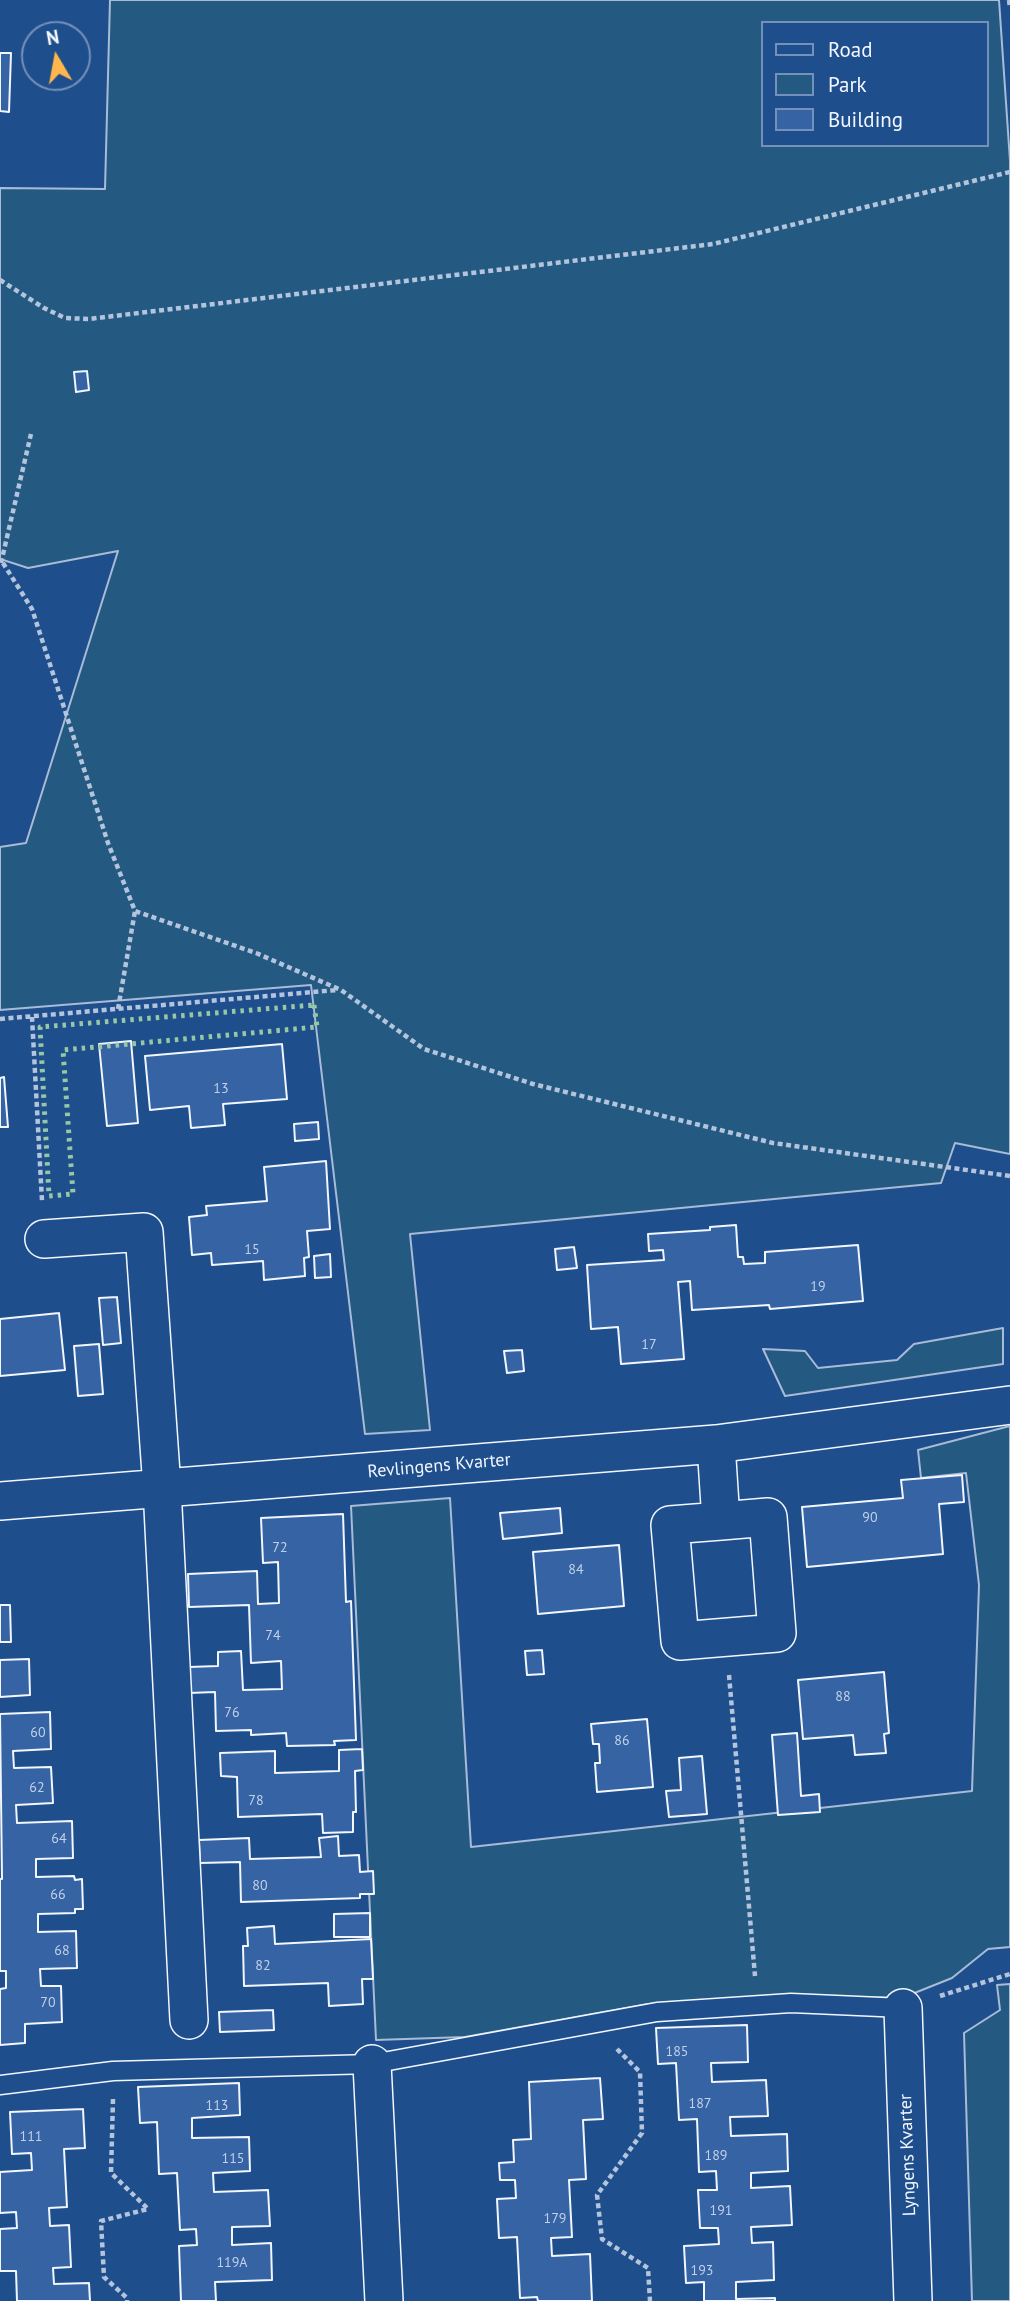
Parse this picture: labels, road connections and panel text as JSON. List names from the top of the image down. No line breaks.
{"streets":{"street":["Revlingens Kvarter","Lyngens Kvarter"]},"house_numbers":["13","15","19","17","90","72","84","74","88","76","60","86","62","78","64","80","66","68","82","70","185","187","113","111","189","115","191","179","119A","193"],"legend":["Road","Park","Building"],"north":"top"}
